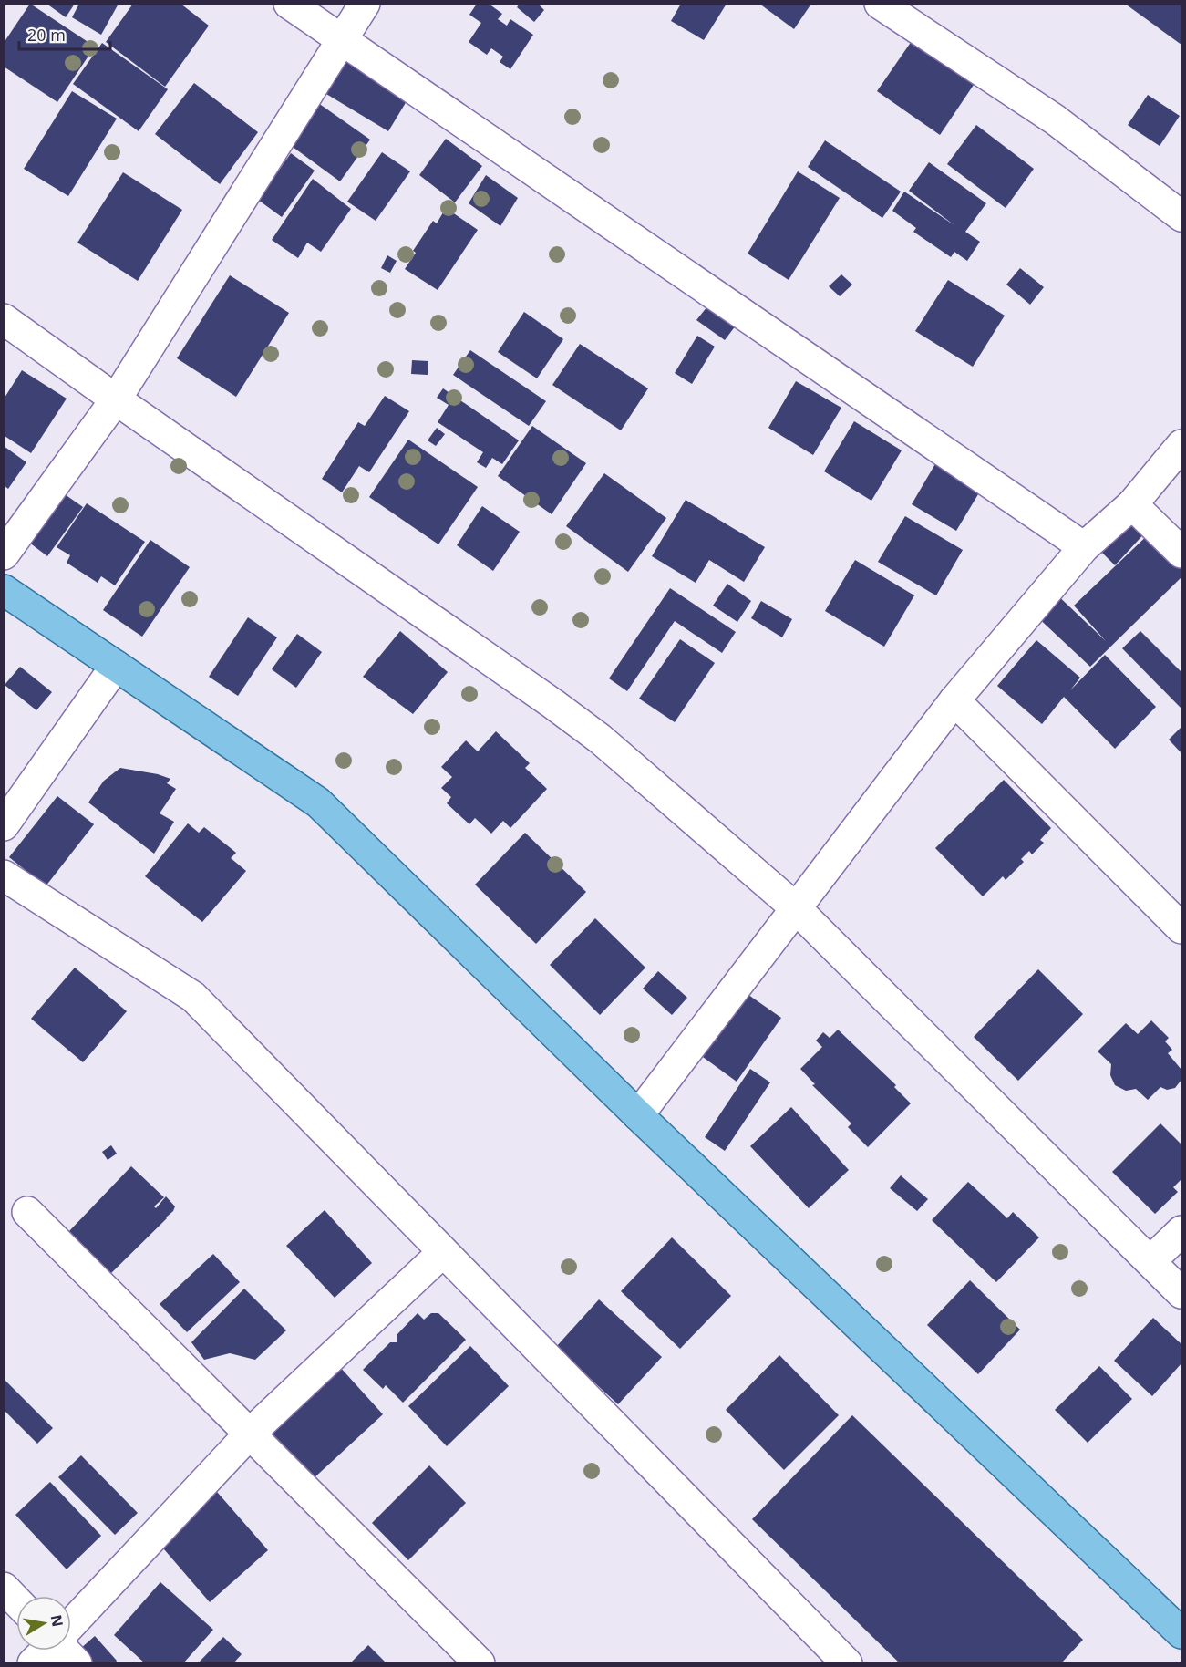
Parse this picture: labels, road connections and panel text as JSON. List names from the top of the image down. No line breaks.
{"scale_bar":"20 m","north":"right"}
